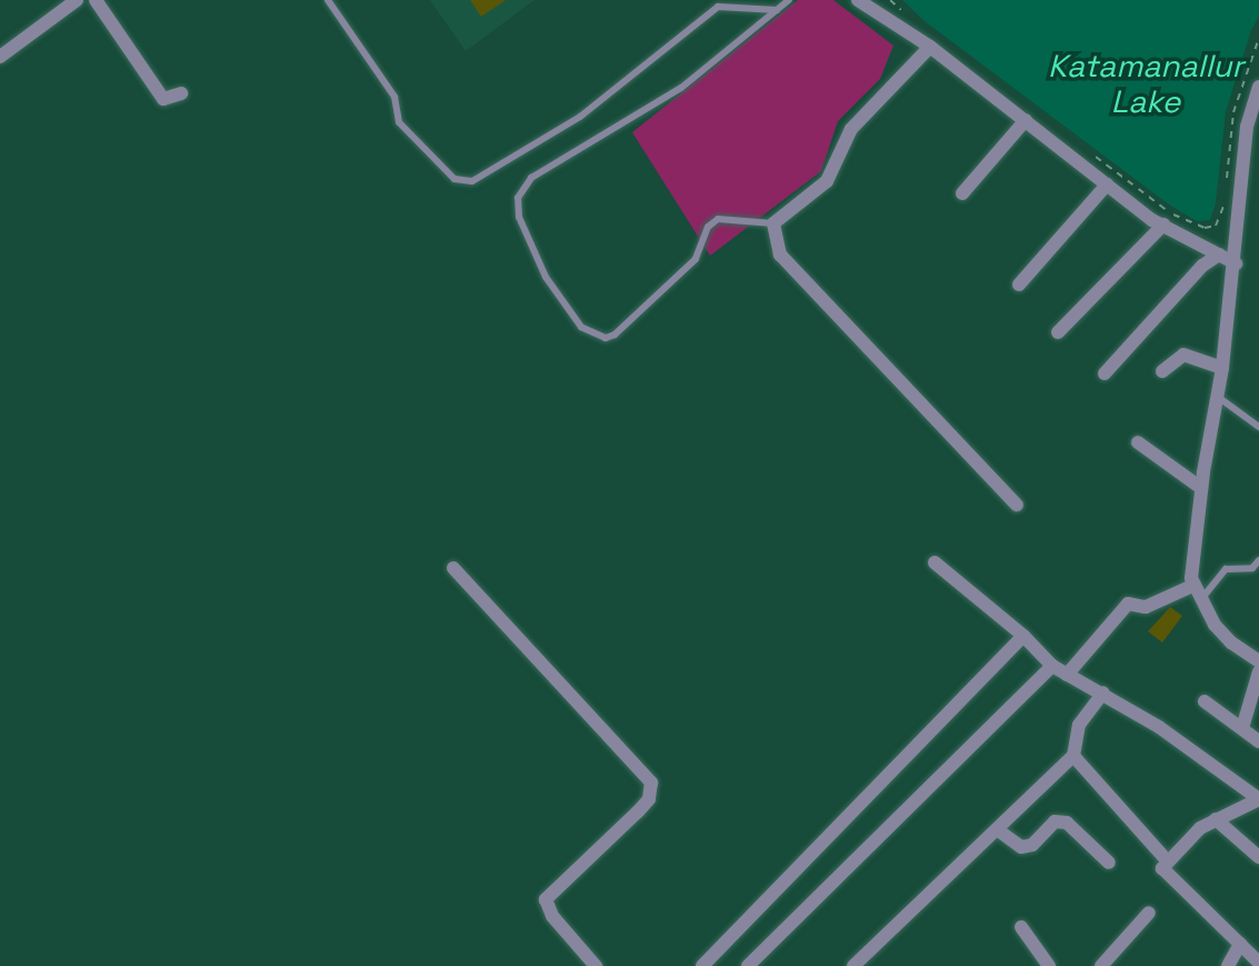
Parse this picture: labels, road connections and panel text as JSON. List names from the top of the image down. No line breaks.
{"water":["Katamanallur Lake"]}
